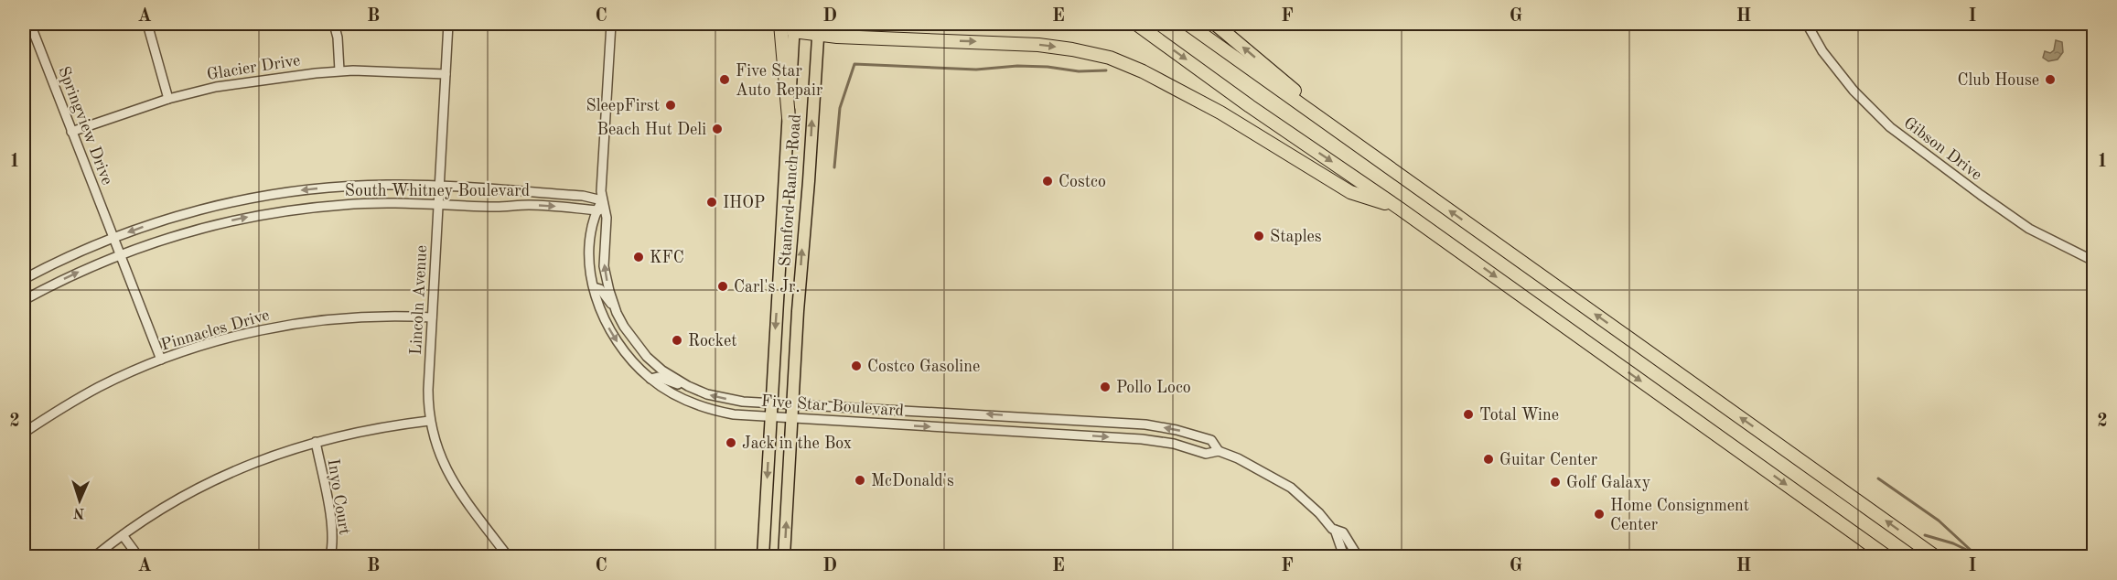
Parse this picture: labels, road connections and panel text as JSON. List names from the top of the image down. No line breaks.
{"streets":{"main road":["Stanford Ranch Road"],"street":["Glacier Drive","Springview Drive","Gibson Drive","South Whitney Boulevard","Lincoln Avenue","Pinnacles Drive","Five Star Boulevard","Inyo Court"]},"crossings":[["Glacier Drive","Springview Drive"],["Glacier Drive","Lincoln Avenue"],["Springview Drive","South Whitney Boulevard"],["South Whitney Boulevard","Lincoln Avenue"],["South Whitney Boulevard","Five Star Boulevard"],["Stanford Ranch Road","Five Star Boulevard"],["Lincoln Avenue","Pinnacles Drive"]],"places":["Five Star Auto Repair","Club House","SleepFirst","Beach Hut Deli","Costco","IHOP","Staples","KFC","Carl's Jr.","Rocket","Costco Gasoline","Pollo Loco","Total Wine","Jack in the Box","Guitar Center","McDonald's","Golf Galaxy","Home Consignment Center"],"north":"bottom","grid":{"columns":["A","B","C","D","E","F","G","H","I"],"rows":["1","2"]}}
